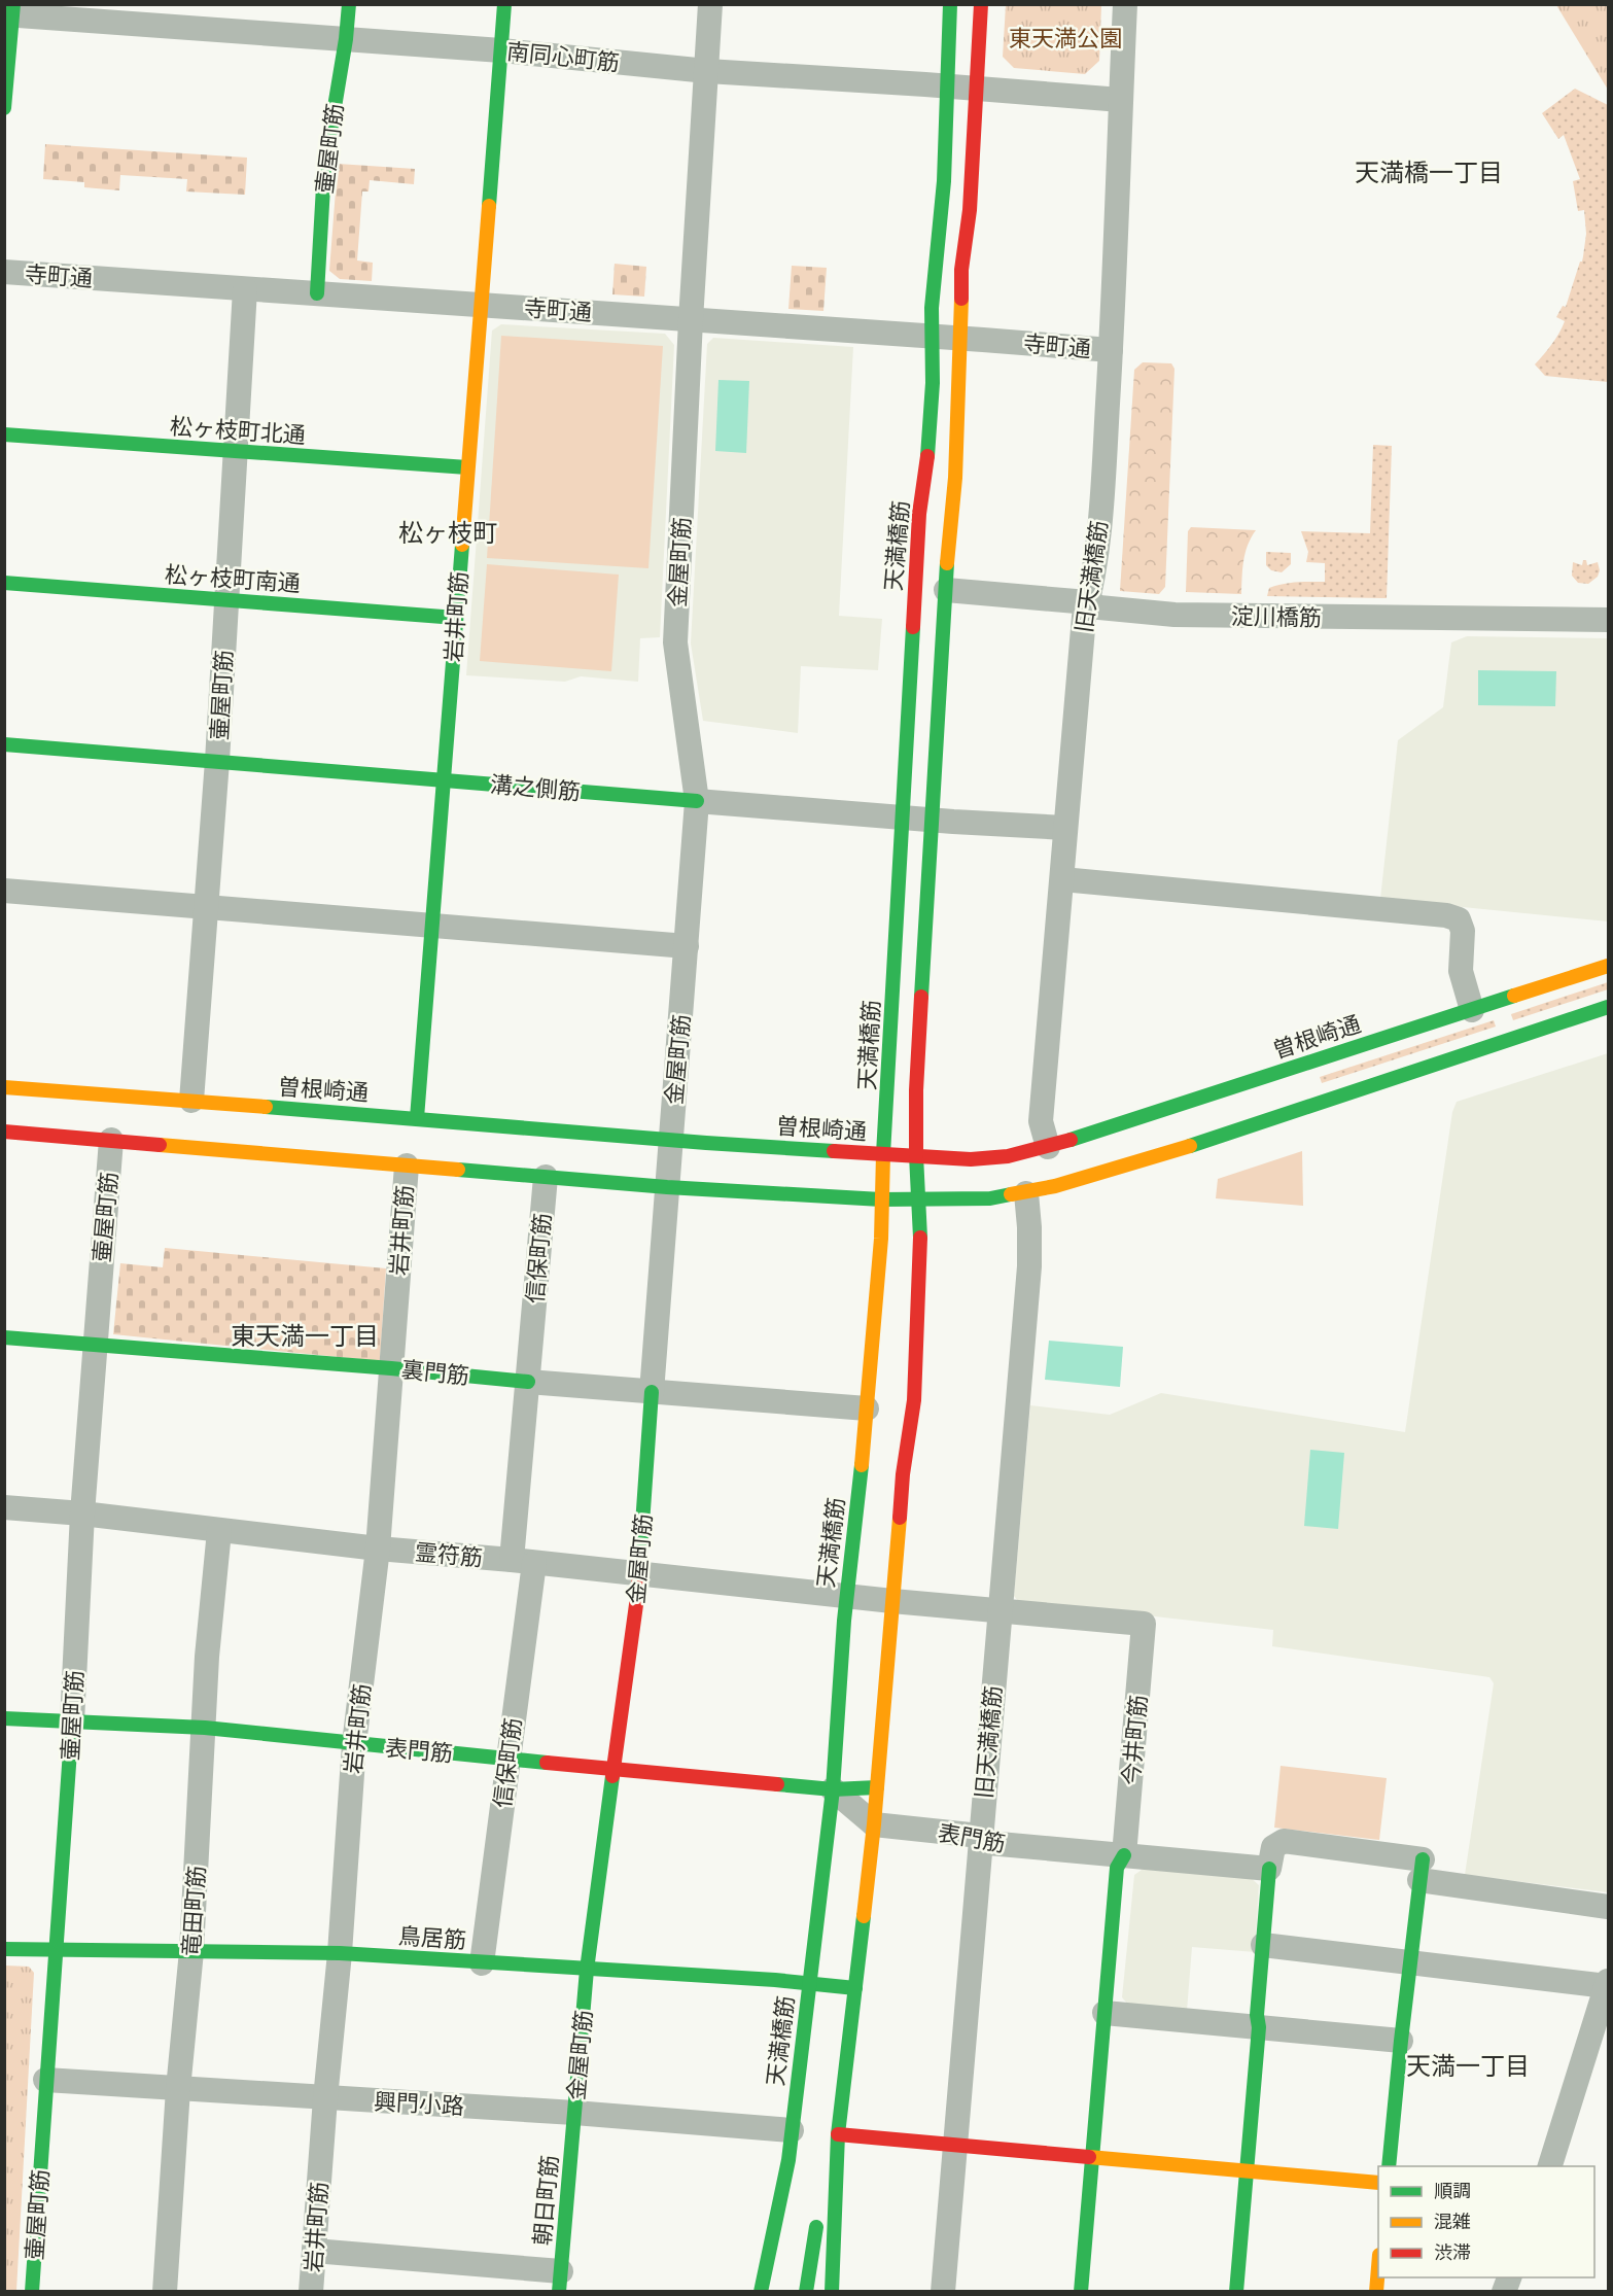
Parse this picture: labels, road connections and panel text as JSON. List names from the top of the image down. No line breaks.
{"streets":{"main road":["壷屋町筋","松ヶ枝町北通","天満橋筋","金屋町筋","松ヶ枝町南通","岩井町筋","溝之側筋","曽根崎通","裏門筋","表門筋","鳥居筋","朝日町筋"],"street":["南同心町筋","寺町通","旧天満橋筋","淀川橋筋","信保町筋","霊符筋","今井町筋","竜田町筋","興門小路"]},"crossings":[["南同心町筋","壷屋町筋"],["南同心町筋","天満橋筋"],["南同心町筋","金屋町筋"],["南同心町筋","旧天満橋筋"],["南同心町筋","岩井町筋"],["壷屋町筋","寺町通"],["壷屋町筋","松ヶ枝町北通"],["壷屋町筋","松ヶ枝町南通"],["壷屋町筋","溝之側筋"],["壷屋町筋","曽根崎通"],["壷屋町筋","裏門筋"],["壷屋町筋","霊符筋"],["壷屋町筋","表門筋"],["壷屋町筋","鳥居筋"],["壷屋町筋","興門小路"],["寺町通","天満橋筋"],["寺町通","金屋町筋"],["寺町通","旧天満橋筋"],["寺町通","岩井町筋"],["松ヶ枝町北通","岩井町筋"],["天満橋筋","溝之側筋"],["天満橋筋","曽根崎通"],["天満橋筋","裏門筋"],["天満橋筋","霊符筋"],["天満橋筋","表門筋"],["天満橋筋","鳥居筋"],["天満橋筋","興門小路"],["金屋町筋","溝之側筋"],["金屋町筋","曽根崎通"],["金屋町筋","裏門筋"],["金屋町筋","霊符筋"],["金屋町筋","表門筋"],["金屋町筋","鳥居筋"],["金屋町筋","興門小路"],["金屋町筋","朝日町筋"],["旧天満橋筋","淀川橋筋"],["旧天満橋筋","溝之側筋"],["旧天満橋筋","曽根崎通"],["旧天満橋筋","霊符筋"],["旧天満橋筋","表門筋"],["松ヶ枝町南通","岩井町筋"],["岩井町筋","溝之側筋"],["岩井町筋","曽根崎通"],["岩井町筋","裏門筋"],["岩井町筋","霊符筋"],["岩井町筋","表門筋"],["岩井町筋","鳥居筋"],["岩井町筋","興門小路"],["信保町筋","裏門筋"],["信保町筋","霊符筋"],["信保町筋","表門筋"],["信保町筋","鳥居筋"],["霊符筋","今井町筋"],["霊符筋","竜田町筋"],["今井町筋","表門筋"],["表門筋","竜田町筋"],["竜田町筋","鳥居筋"],["竜田町筋","興門小路"],["興門小路","朝日町筋"]],"districts":["天満橋一丁目","松ヶ枝町","東天満一丁目","天満一丁目"],"parks":["東天満公園"],"legend":["順調","混雑","渋滞"]}
